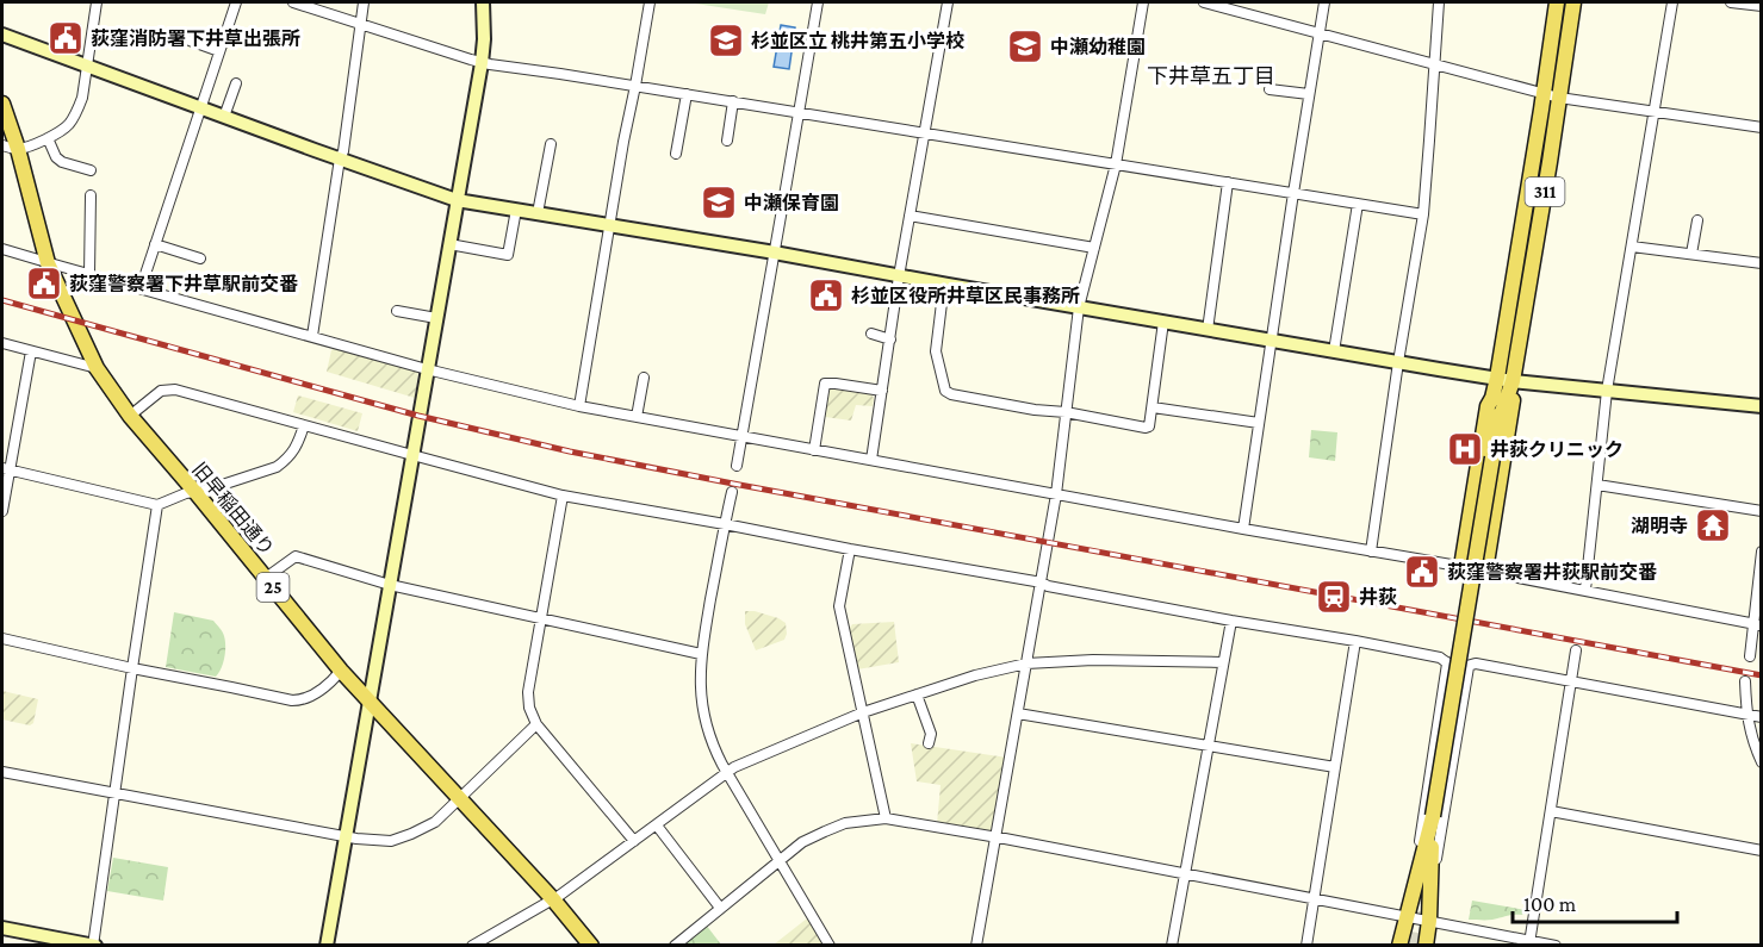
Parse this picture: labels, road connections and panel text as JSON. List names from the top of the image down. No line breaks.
{"streets":{"main road":["311","旧早稲田通り","25"]},"districts":["下井草五丁目"],"places":{"public building":["荻窪消防署下井草出張所","荻窪警察署下井草駅前交番","杉並区役所井草区民事務所","荻窪警察署井荻駅前交番"],"school or university":["杉並区立 桃井第五小学校","中瀬幼稚園","中瀬保育園"],"hospital":["井荻クリニック"],"temple":["湖明寺"],"station":["井荻"]},"scale_bar":"100 m"}
